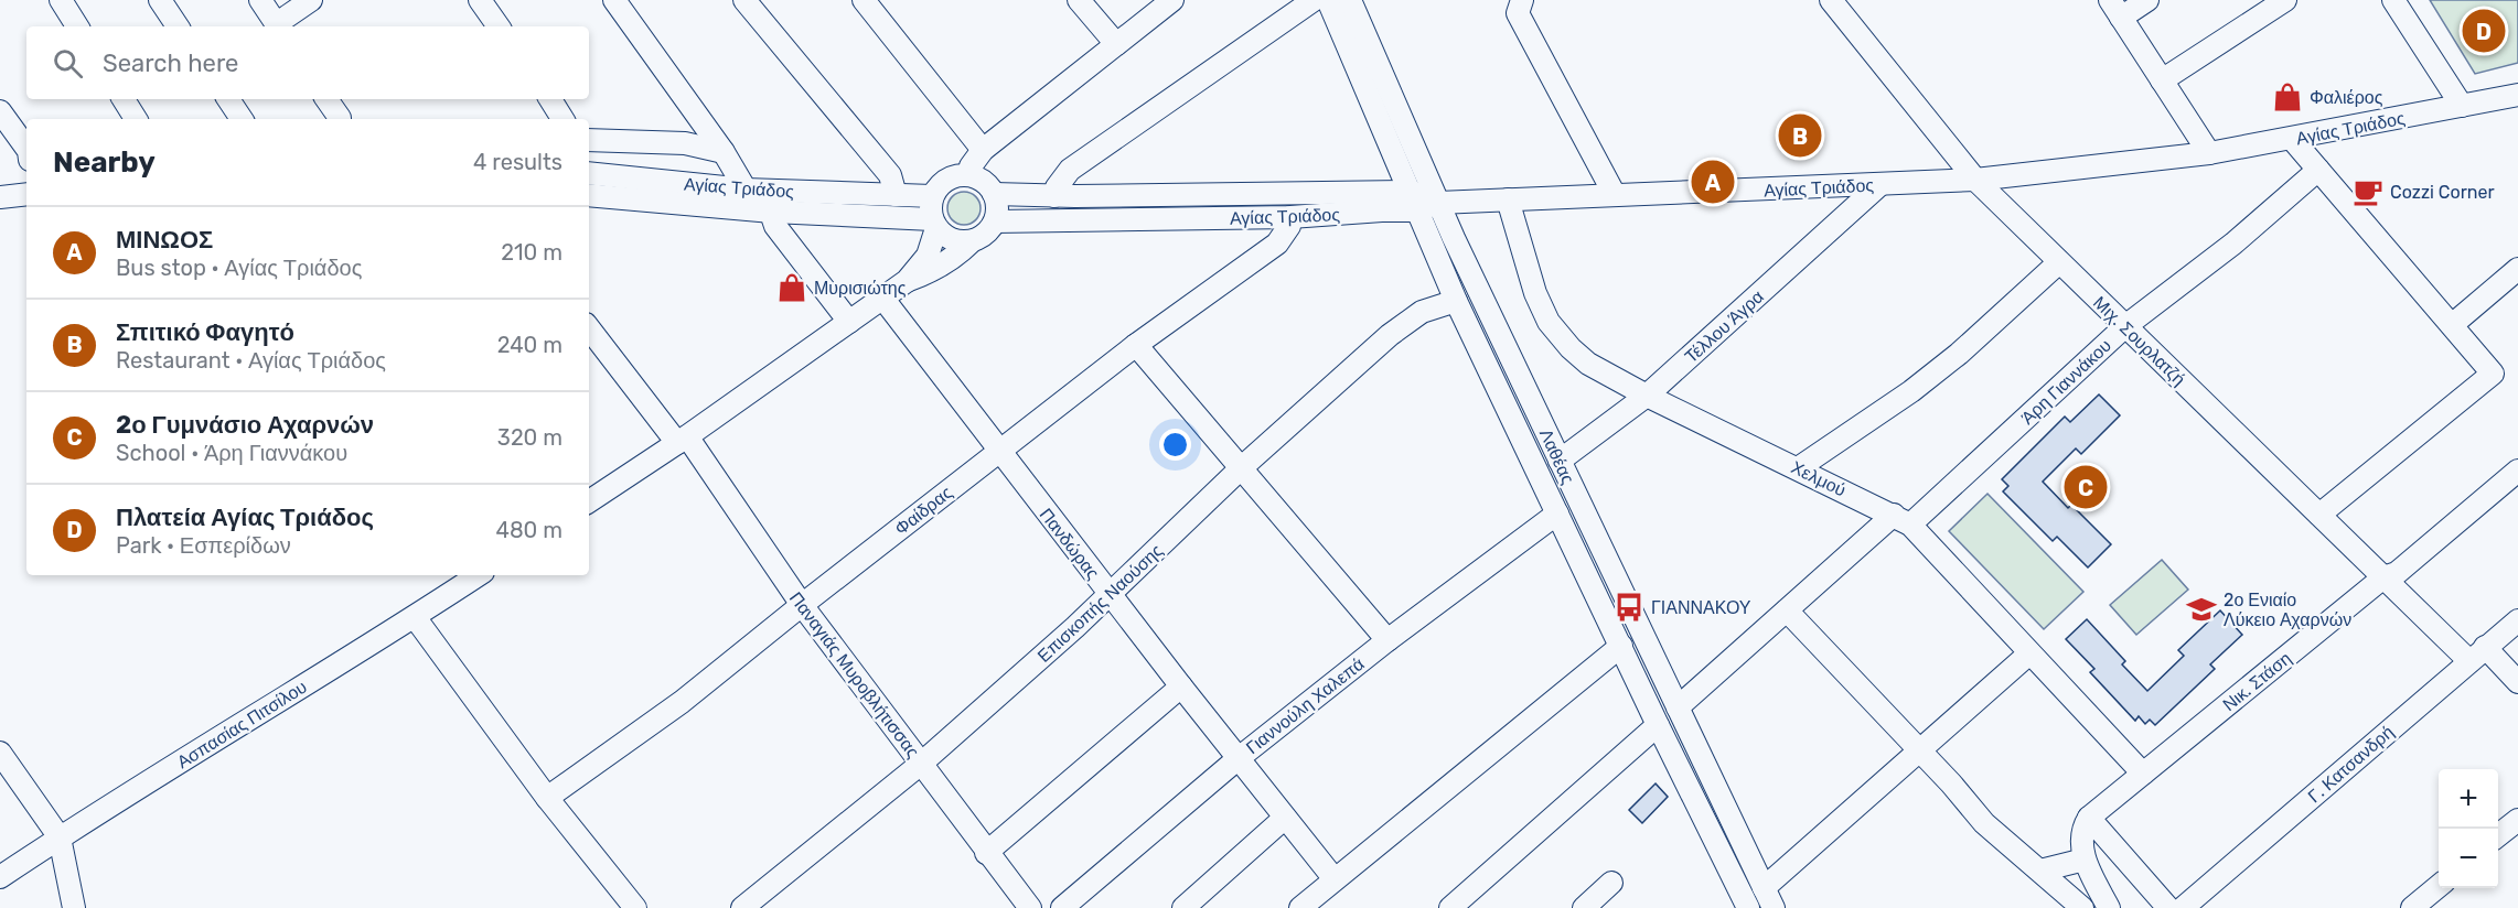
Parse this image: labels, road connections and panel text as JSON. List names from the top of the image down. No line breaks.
{"streets":{"street":["Αγίας Τριάδος","Τέλλου Άγρα","Μιχ. Σουρλατζή","Άρη Γιαννάκου","Λαθέας","Χελμού","Φαίδρας","Πανδώρας","Επισκοπής Ναούσης","Παναγιάς Μυροβλήτισσας","Νικ. Στάση","Γιαννούλη Χαλεπά","Ασπασίας Πιτσίλου","Γ. Κατσανδρή"]},"crossings":[["Αγίας Τριάδος","Τέλλου Άγρα"],["Αγίας Τριάδος","Μιχ. Σουρλατζή"],["Αγίας Τριάδος","Λαθέας"],["Αγίας Τριάδος","Χελμού"],["Αγίας Τριάδος","Φαίδρας"],["Τέλλου Άγρα","Λαθέας"],["Τέλλου Άγρα","Χελμού"],["Μιχ. Σουρλατζή","Άρη Γιαννάκου"],["Μιχ. Σουρλατζή","Νικ. Στάση"],["Μιχ. Σουρλατζή","Γ. Κατσανδρή"],["Άρη Γιαννάκου","Λαθέας"],["Άρη Γιαννάκου","Χελμού"],["Λαθέας","Επισκοπής Ναούσης"],["Λαθέας","Γιαννούλη Χαλεπά"],["Χελμού","Νικ. Στάση"],["Φαίδρας","Πανδώρας"],["Φαίδρας","Παναγιάς Μυροβλήτισσας"],["Πανδώρας","Επισκοπής Ναούσης"],["Πανδώρας","Γιαννούλη Χαλεπά"],["Επισκοπής Ναούσης","Παναγιάς Μυροβλήτισσας"]],"places":{"shop":["Φαλιέρος","Μυρισιώτης"],"cafe":["Cozzi Corner"],"bus stop":["ΓΙΑΝΝΑΚΟΥ"],"school or university":["2ο Ενιαίο Λύκειο Αχαρνών"]},"page":{"pins":["D","B","A","C"],"search":"Search here","heading":["Nearby","4 results"],"list":[{"mark":"A","name":"ΜΙΝΩΟΣ","note":"Bus stop · Αγίας Τριάδος","value":"210 m"},{"mark":"B","name":"Σπιτικό Φαγητό","note":"Restaurant · Αγίας Τριάδος","value":"240 m"},{"mark":"C","name":"2ο Γυμνάσιο Αχαρνών","note":"School · Άρη Γιαννάκου","value":"320 m"},{"mark":"D","name":"Πλατεία Αγίας Τριάδος","note":"Park · Εσπερίδων","value":"480 m"}],"map_buttons":["+","−"]}}
